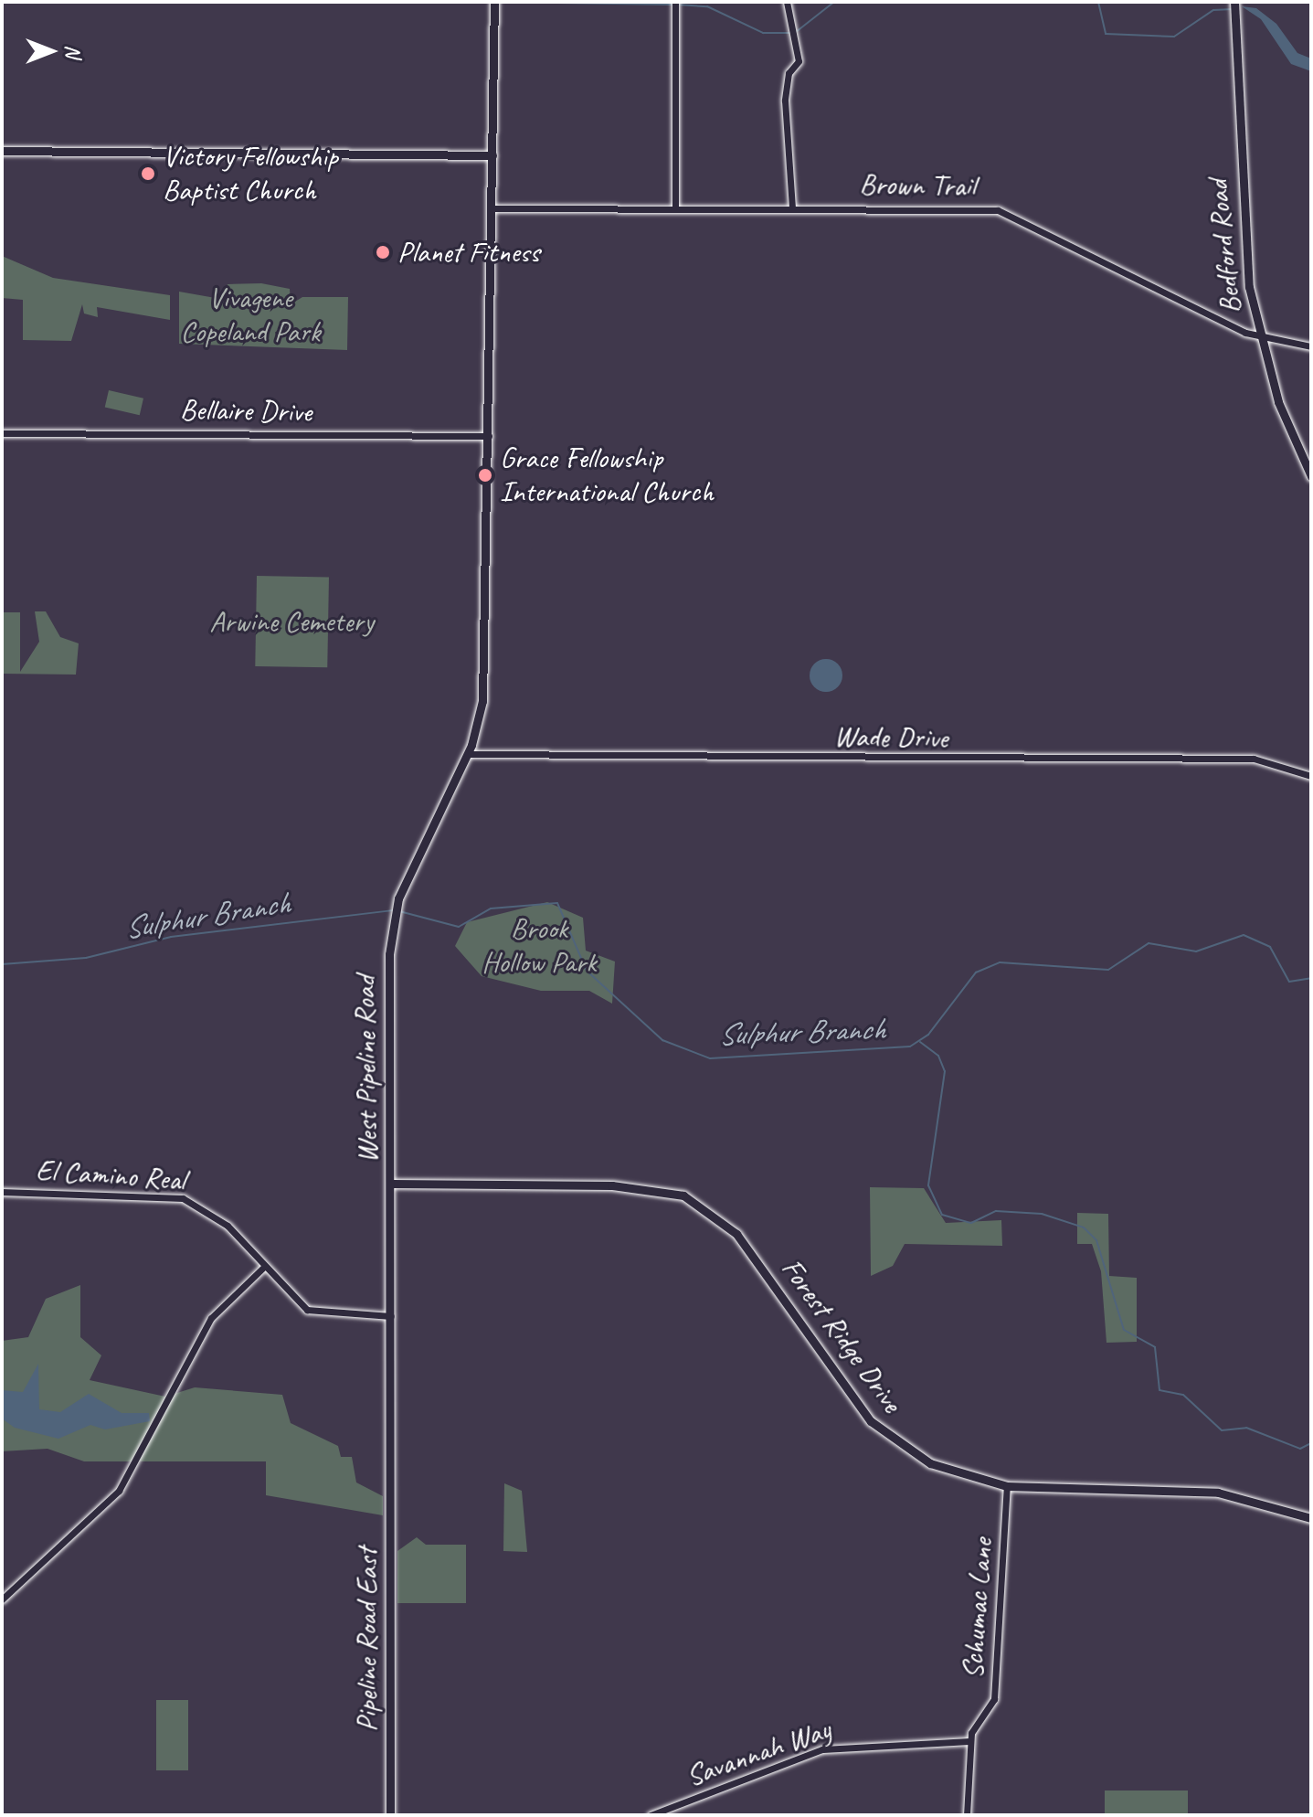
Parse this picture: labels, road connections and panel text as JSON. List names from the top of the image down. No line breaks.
{"streets":{"main road":["Bedford Road","West Pipeline Road","Forest Ridge Drive","Pipeline Road East"],"street":["Brown Trail","Bellaire Drive","Wade Drive","El Camino Real","Schumac Lane","Savannah Way"]},"crossings":[["Brown Trail","Bedford Road"],["Brown Trail","West Pipeline Road"],["Bellaire Drive","West Pipeline Road"],["Wade Drive","West Pipeline Road"],["West Pipeline Road","El Camino Real"],["West Pipeline Road","Forest Ridge Drive"],["West Pipeline Road","Pipeline Road East"],["Forest Ridge Drive","Schumac Lane"],["Schumac Lane","Savannah Way"]],"water":["Sulphur Branch"],"parks":["Vivagene Copeland Park","Arwine Cemetery","Brook Hollow Park"],"places":["Victory Fellowship Baptist Church","Planet Fitness","Grace Fellowship International Church"],"north":"right"}
